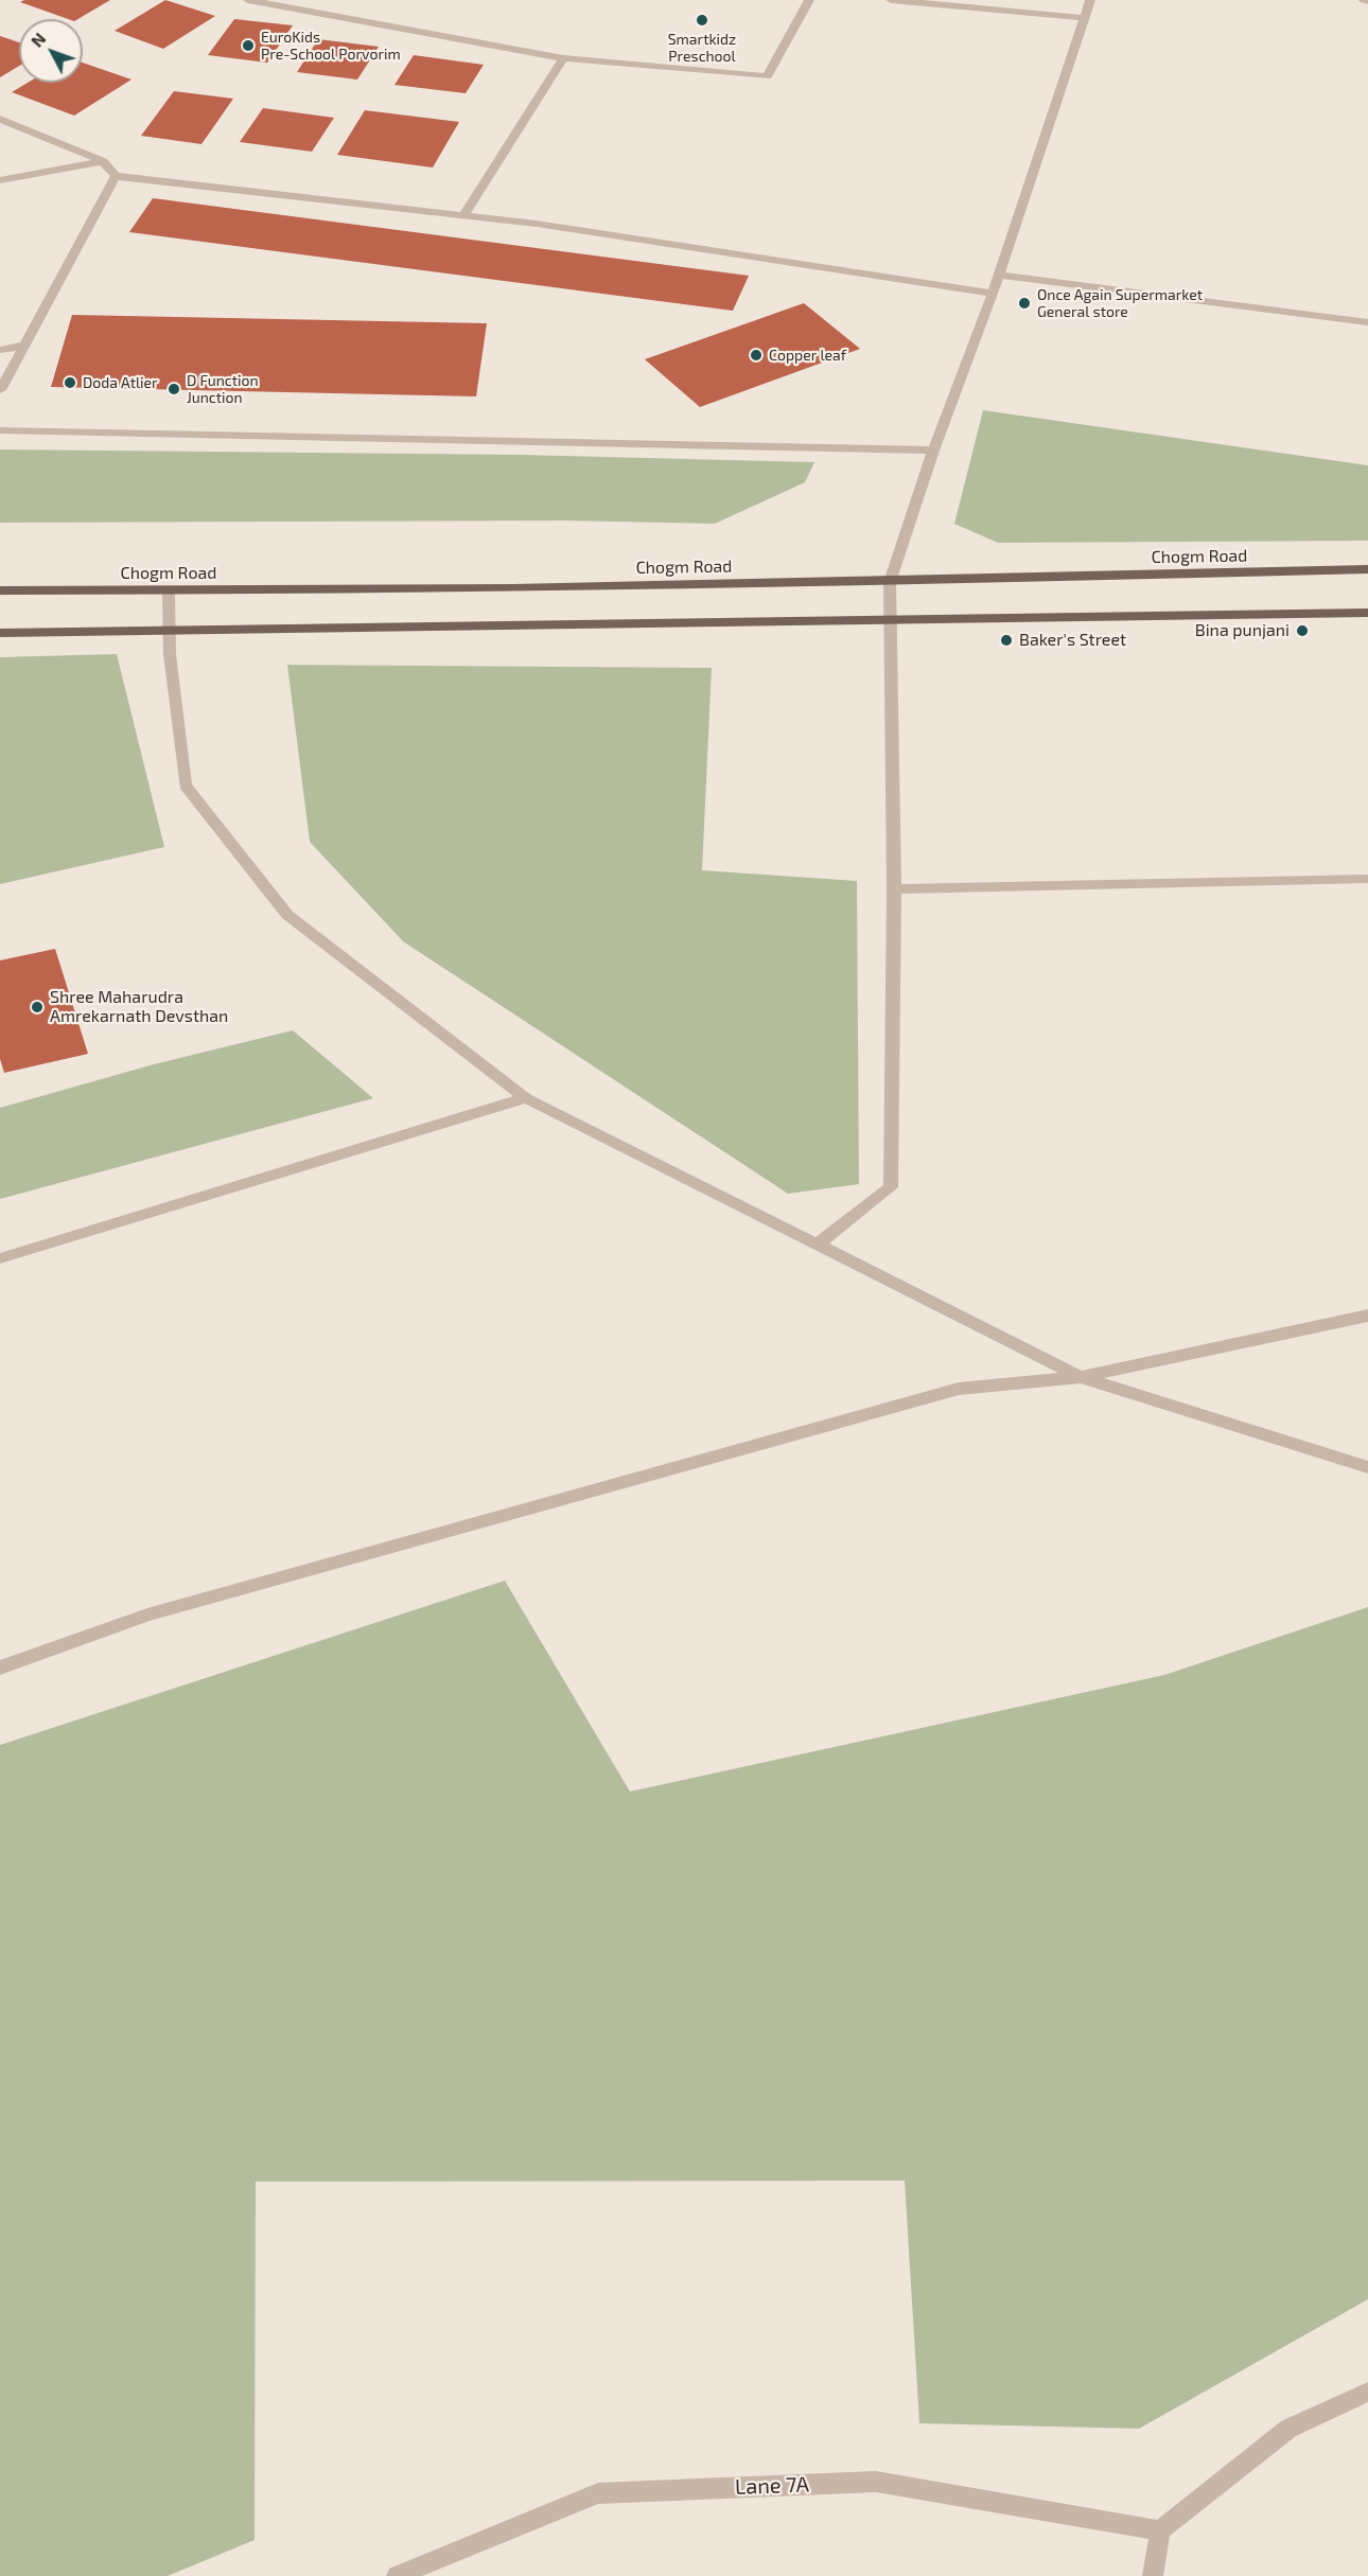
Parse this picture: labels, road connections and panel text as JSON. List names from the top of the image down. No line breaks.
{"streets":{"main road":["Chogm Road"],"street":["Lane 7A"]},"places":["Smartkidz Preschool","EuroKids Pre-School Porvorim","Once Again Supermarket General store","Copper leaf","Doda Atlier","D Function Junction","Bina punjani","Baker's Street","Shree Maharudra Amrekarnath Devsthan"],"north":"top left"}
